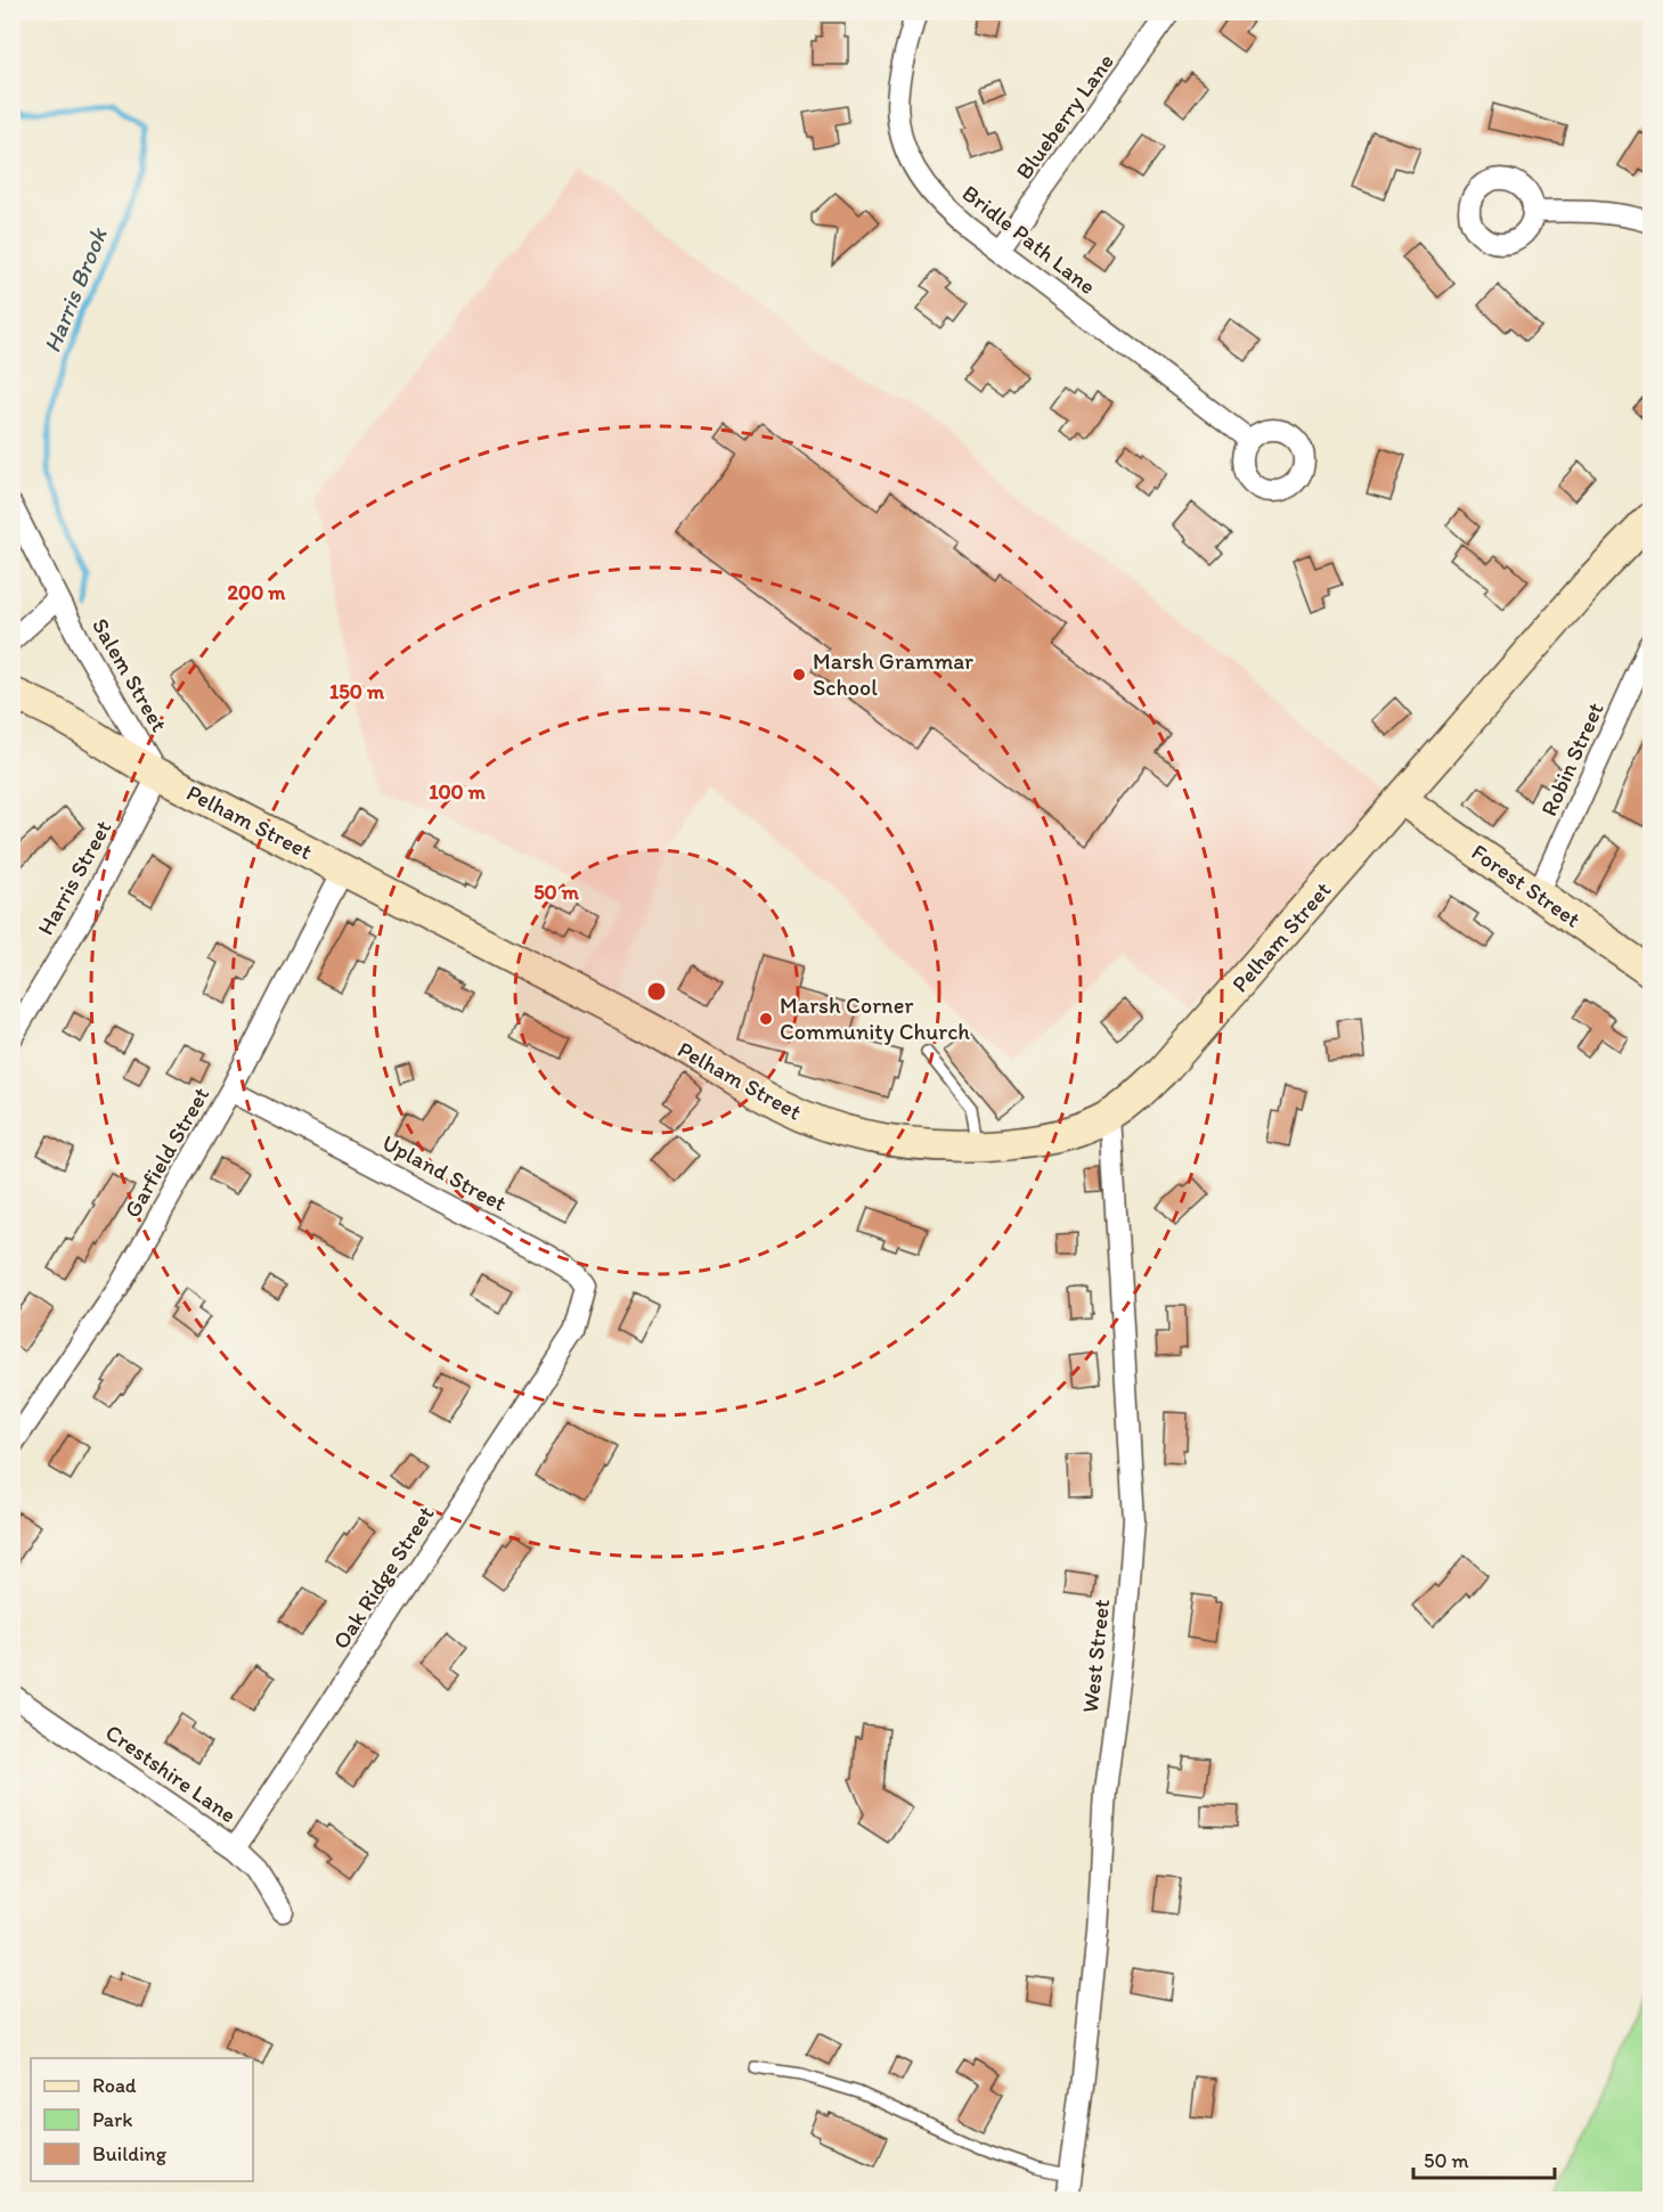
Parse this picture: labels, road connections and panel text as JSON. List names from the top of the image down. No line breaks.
{"streets":{"street":["Blueberry Lane","Bridle Path Lane","Salem Street","Robin Street","Pelham Street","Harris Street","Forest Street","Garfield Street","Upland Street","Oak Ridge Street","West Street","Crestshire Lane"]},"crossings":[["Blueberry Lane","Bridle Path Lane"],["Salem Street","Pelham Street"],["Salem Street","Harris Street"],["Robin Street","Forest Street"],["Pelham Street","Harris Street"],["Pelham Street","Forest Street"],["Pelham Street","Garfield Street"],["Pelham Street","West Street"],["Garfield Street","Upland Street"],["Upland Street","Oak Ridge Street"],["Oak Ridge Street","Crestshire Lane"]],"water":["Harris Brook"],"places":["Marsh Grammar School","Marsh Corner Community Church"],"legend":["Road","Park","Building"],"scale_bar":"50 m","rings":["200 m","150 m","100 m","50 m"]}
